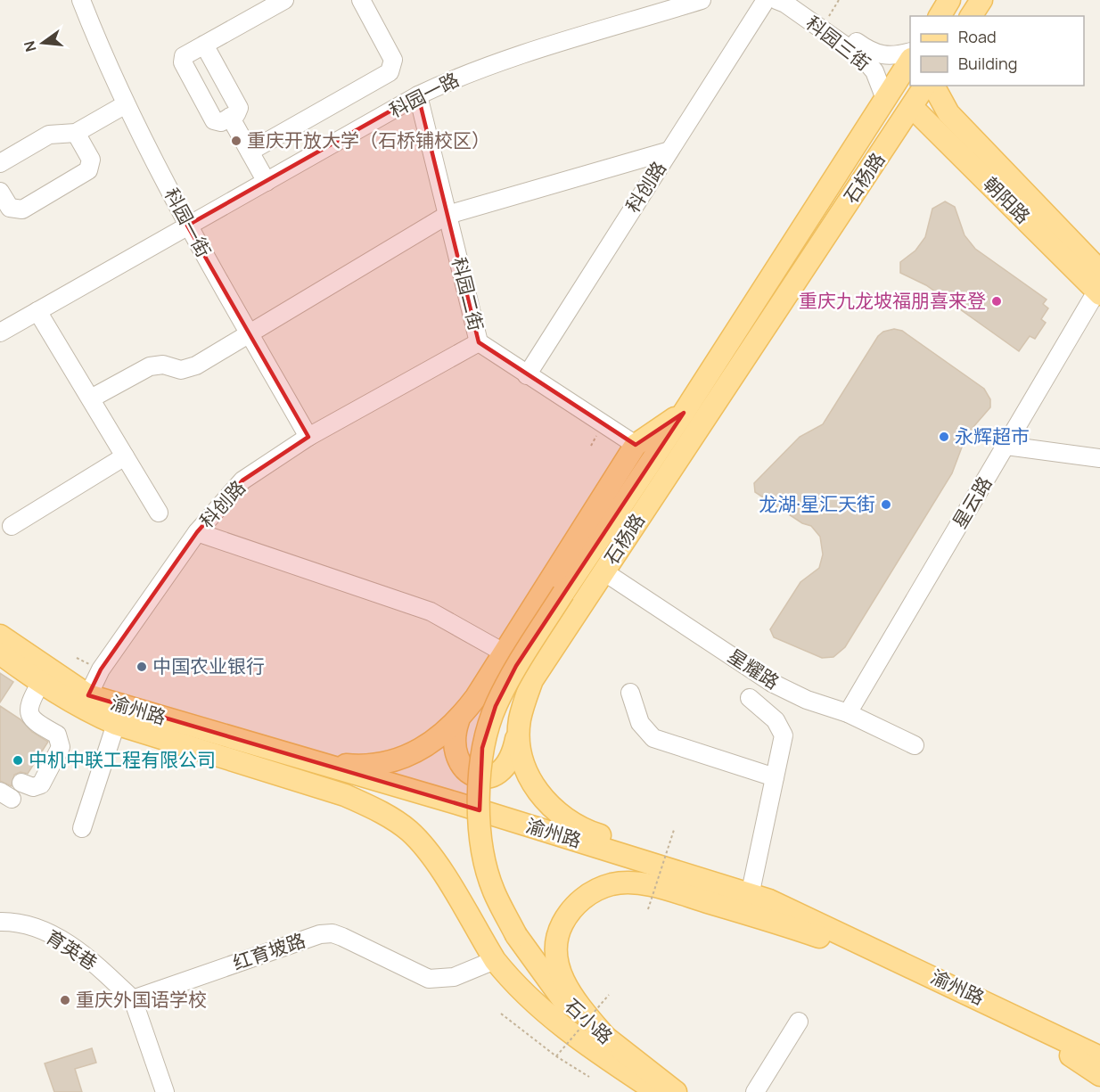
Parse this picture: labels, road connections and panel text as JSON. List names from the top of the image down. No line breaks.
{"streets":{"main road":["石杨路","朝阳路","渝州路","石小路"],"street":["科园三街","科园一路","科创路","科园一街","科园二街","星云路","星耀路","育英巷","红育坡路"]},"crossings":[["科园三街","石杨路"],["科园一路","科园一街"],["科园一路","科园二街"],["石杨路","朝阳路"],["石杨路","星耀路"],["石杨路","渝州路"],["石杨路","石小路"],["科创路","科园一街"],["科创路","科园二街"],["朝阳路","星云路"],["星云路","星耀路"],["渝州路","红育坡路"],["育英巷","红育坡路"]],"places":["重庆开放大学（石桥铺校区）","重庆九龙坡福朋喜来登","永辉超市","龙湖·星汇天街","中国农业银行","中机中联工程有限公司","重庆外国语学校"],"legend":["Road","Building"],"north":"left"}
